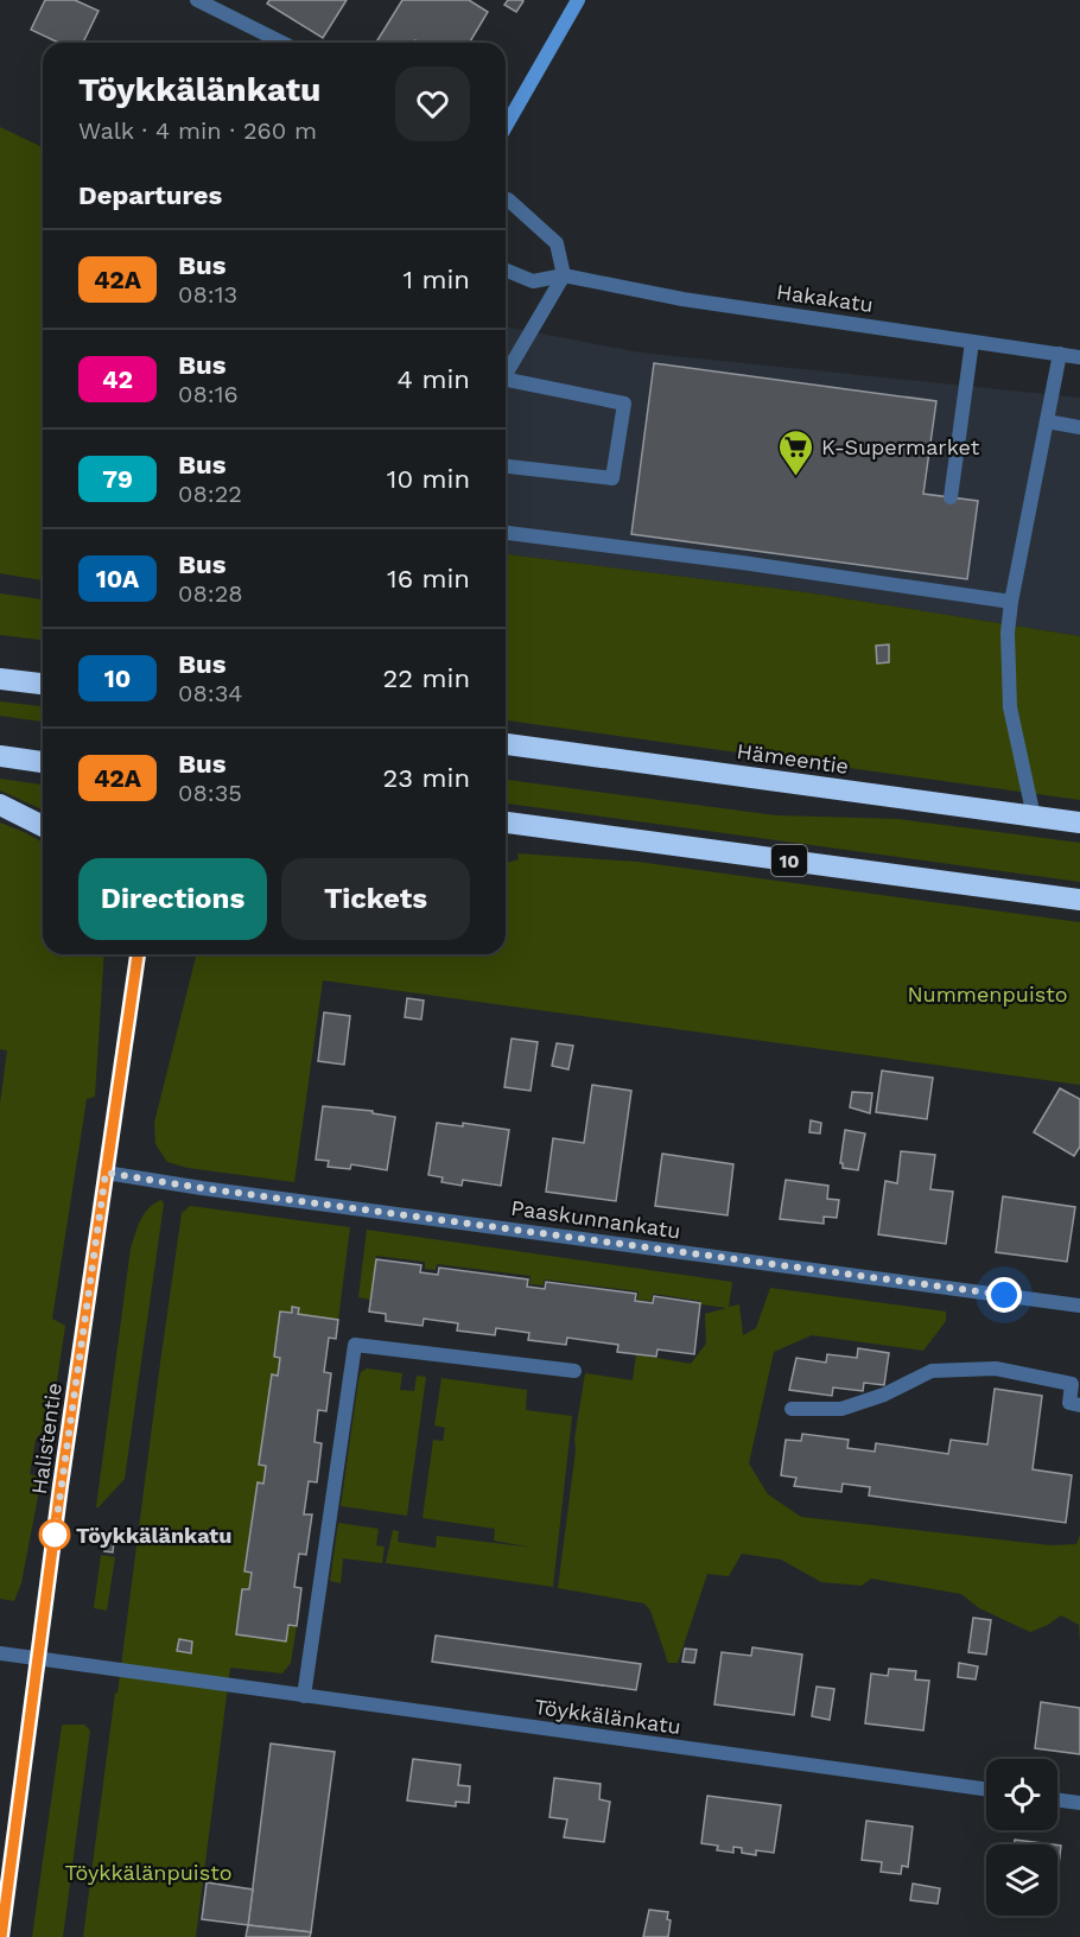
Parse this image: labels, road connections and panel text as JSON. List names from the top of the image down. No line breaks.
{"streets":{"highway":["Hämeentie","10"],"street":["Hakakatu","Paaskunnankatu","Halistentie","Töykkälänkatu"]},"crossings":[["Paaskunnankatu","Halistentie"],["Halistentie","Töykkälänkatu"]],"parks":["Nummenpuisto","Töykkälänpuisto"],"places":{"supermarket":["K-Supermarket"],"other":["Töykkälänkatu"]},"lines":["bus line 42A"],"page":{"heading":[["Töykkälänkatu","Walk · 4 min · 260 m"],"Departures"],"list":[{"mark":"42A","name":"Bus","note":"08:13","value":"1 min"},{"mark":"42","name":"Bus","note":"08:16","value":"4 min"},{"mark":"79","name":"Bus","note":"08:22","value":"10 min"},{"mark":"10A","name":"Bus","note":"08:28","value":"16 min"},{"mark":"10","name":"Bus","note":"08:34","value":"22 min"},{"mark":"42A","name":"Bus","note":"08:35","value":"23 min"}],"buttons":["Directions","Tickets"]}}
